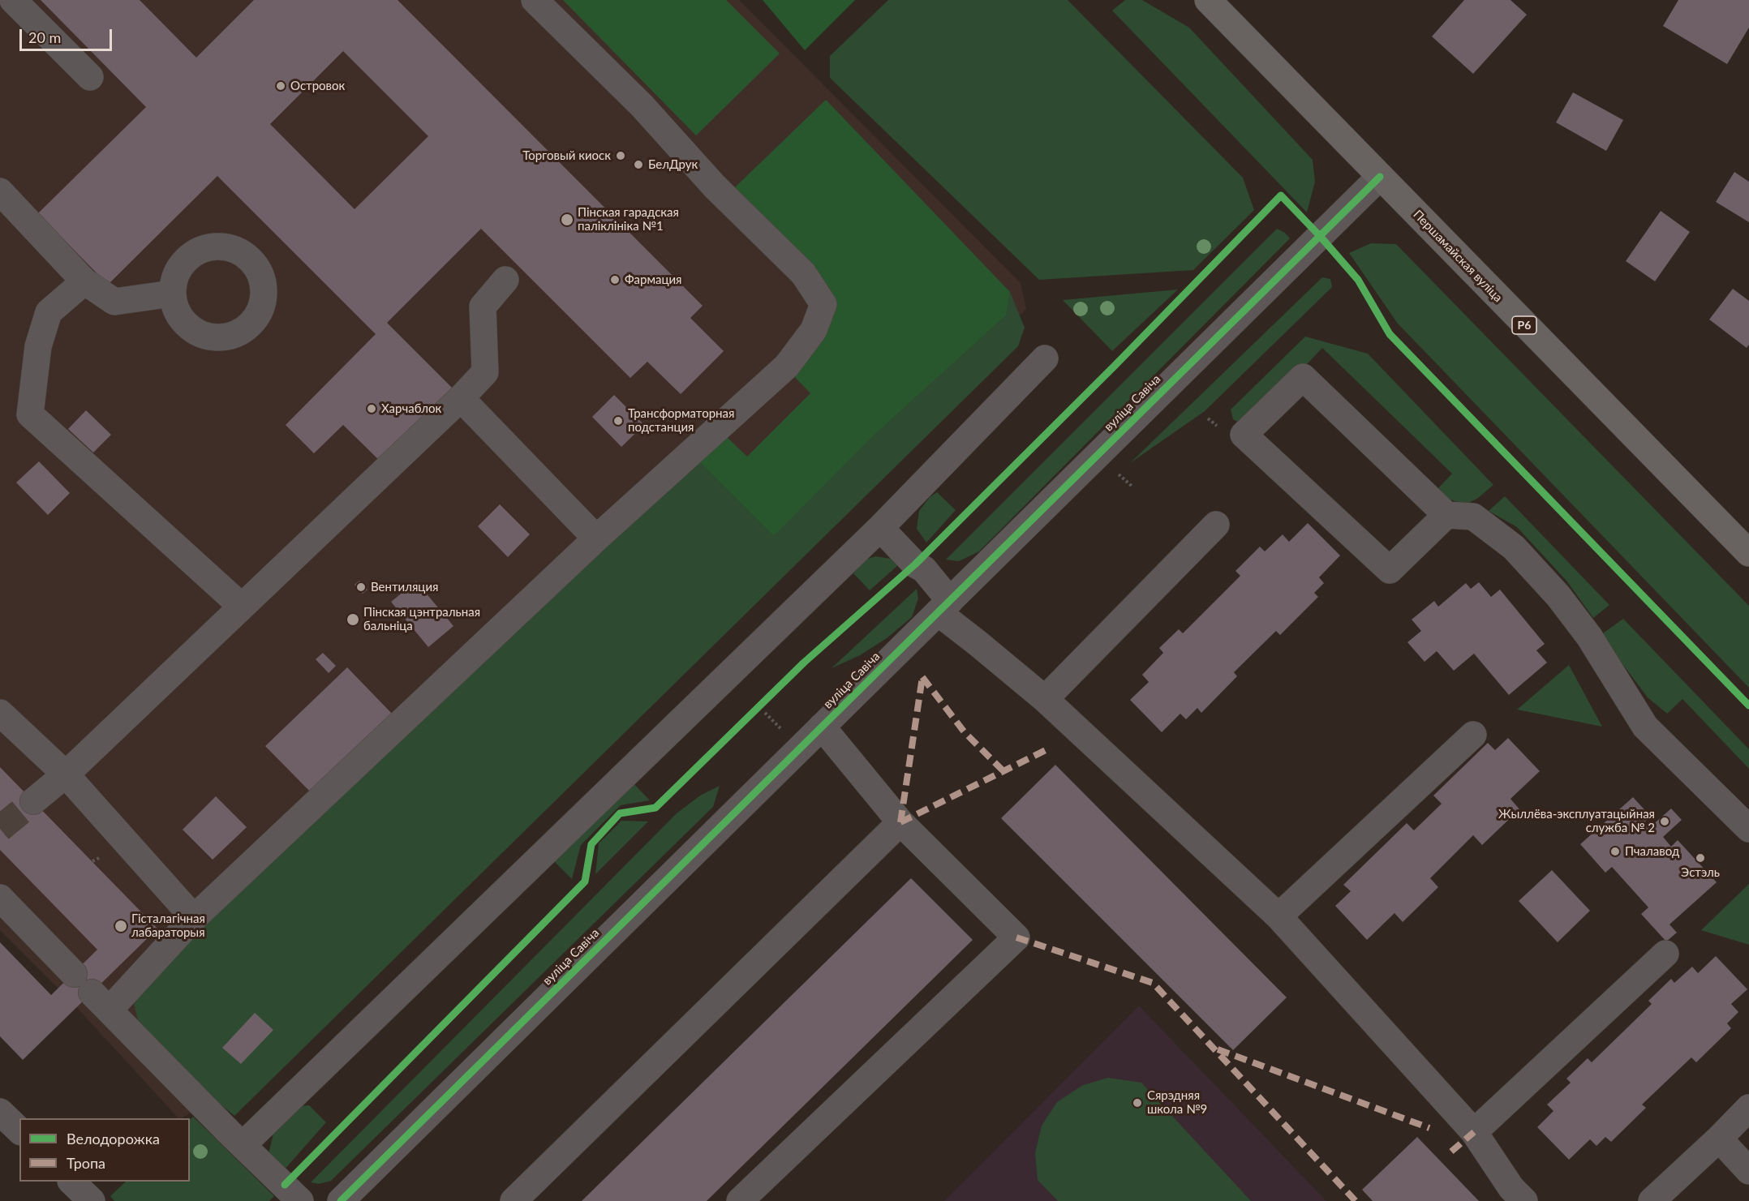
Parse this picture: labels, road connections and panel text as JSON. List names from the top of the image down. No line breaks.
{"streets":{"main road":["Першамайская вуліца","Р6"],"street":["вуліца Савіча"]},"crossings":[["Першамайская вуліца","вуліца Савіча"]],"places":["Островок","Торговый киоск","БелДрук","Пінская гарадская паліклініка №1","Фармация","Харчаблок","Трансформаторная подстанция","Вентиляция","Пінская цэнтральная бальніца","Жыллёва-эксплуатацыйная служба № 2","Пчалавод","Эстэль","Гісталагічная лабараторыя","Сярэдняя школа №9"],"legend":["Велодорожка","Тропа"],"scale_bar":"20 m"}
